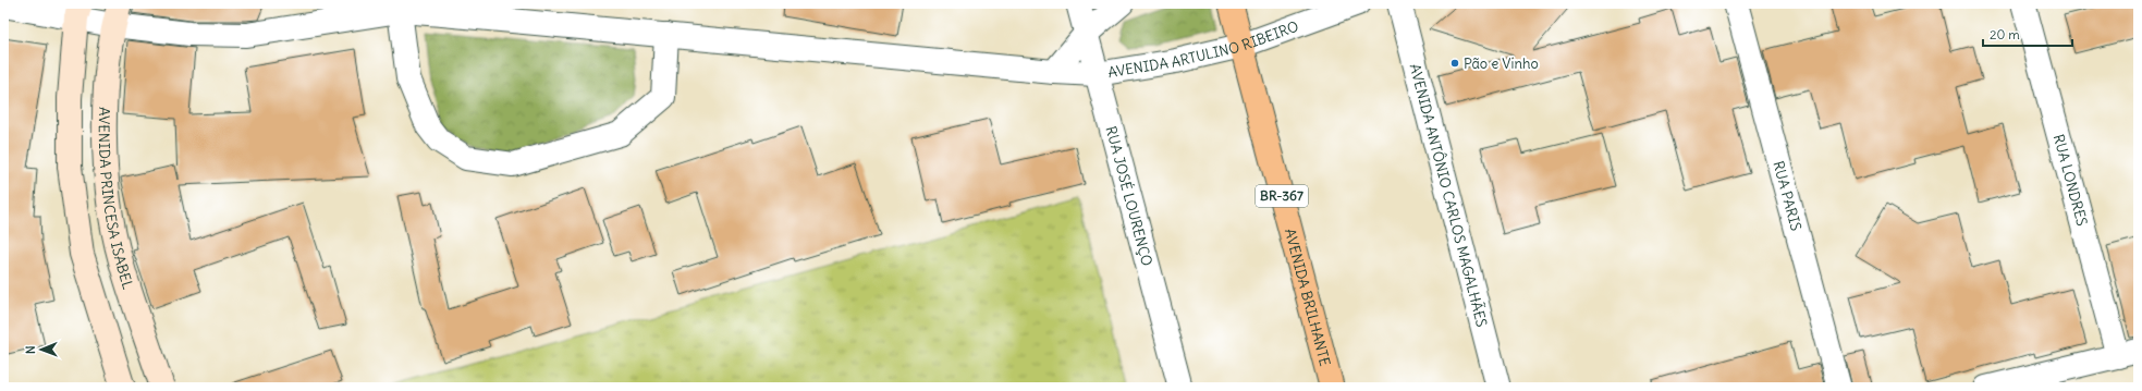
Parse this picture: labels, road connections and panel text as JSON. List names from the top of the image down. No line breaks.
{"streets":{"main road":["BR-367","AVENIDA PRINCESA ISABEL","AVENIDA BRILHANTE"],"street":["AVENIDA ARTULINO RIBEIRO","RUA LONDRES","RUA JOSÉ LOURENÇO","AVENIDA ANTÔNIO CARLOS MAGALHÃES","RUA PARIS"]},"crossings":[["AVENIDA ARTULINO RIBEIRO","RUA JOSÉ LOURENÇO"],["AVENIDA ARTULINO RIBEIRO","AVENIDA PRINCESA ISABEL"],["AVENIDA ARTULINO RIBEIRO","AVENIDA BRILHANTE"]],"places":["Pão e Vinho"],"scale_bar":"20 m","north":"left"}
